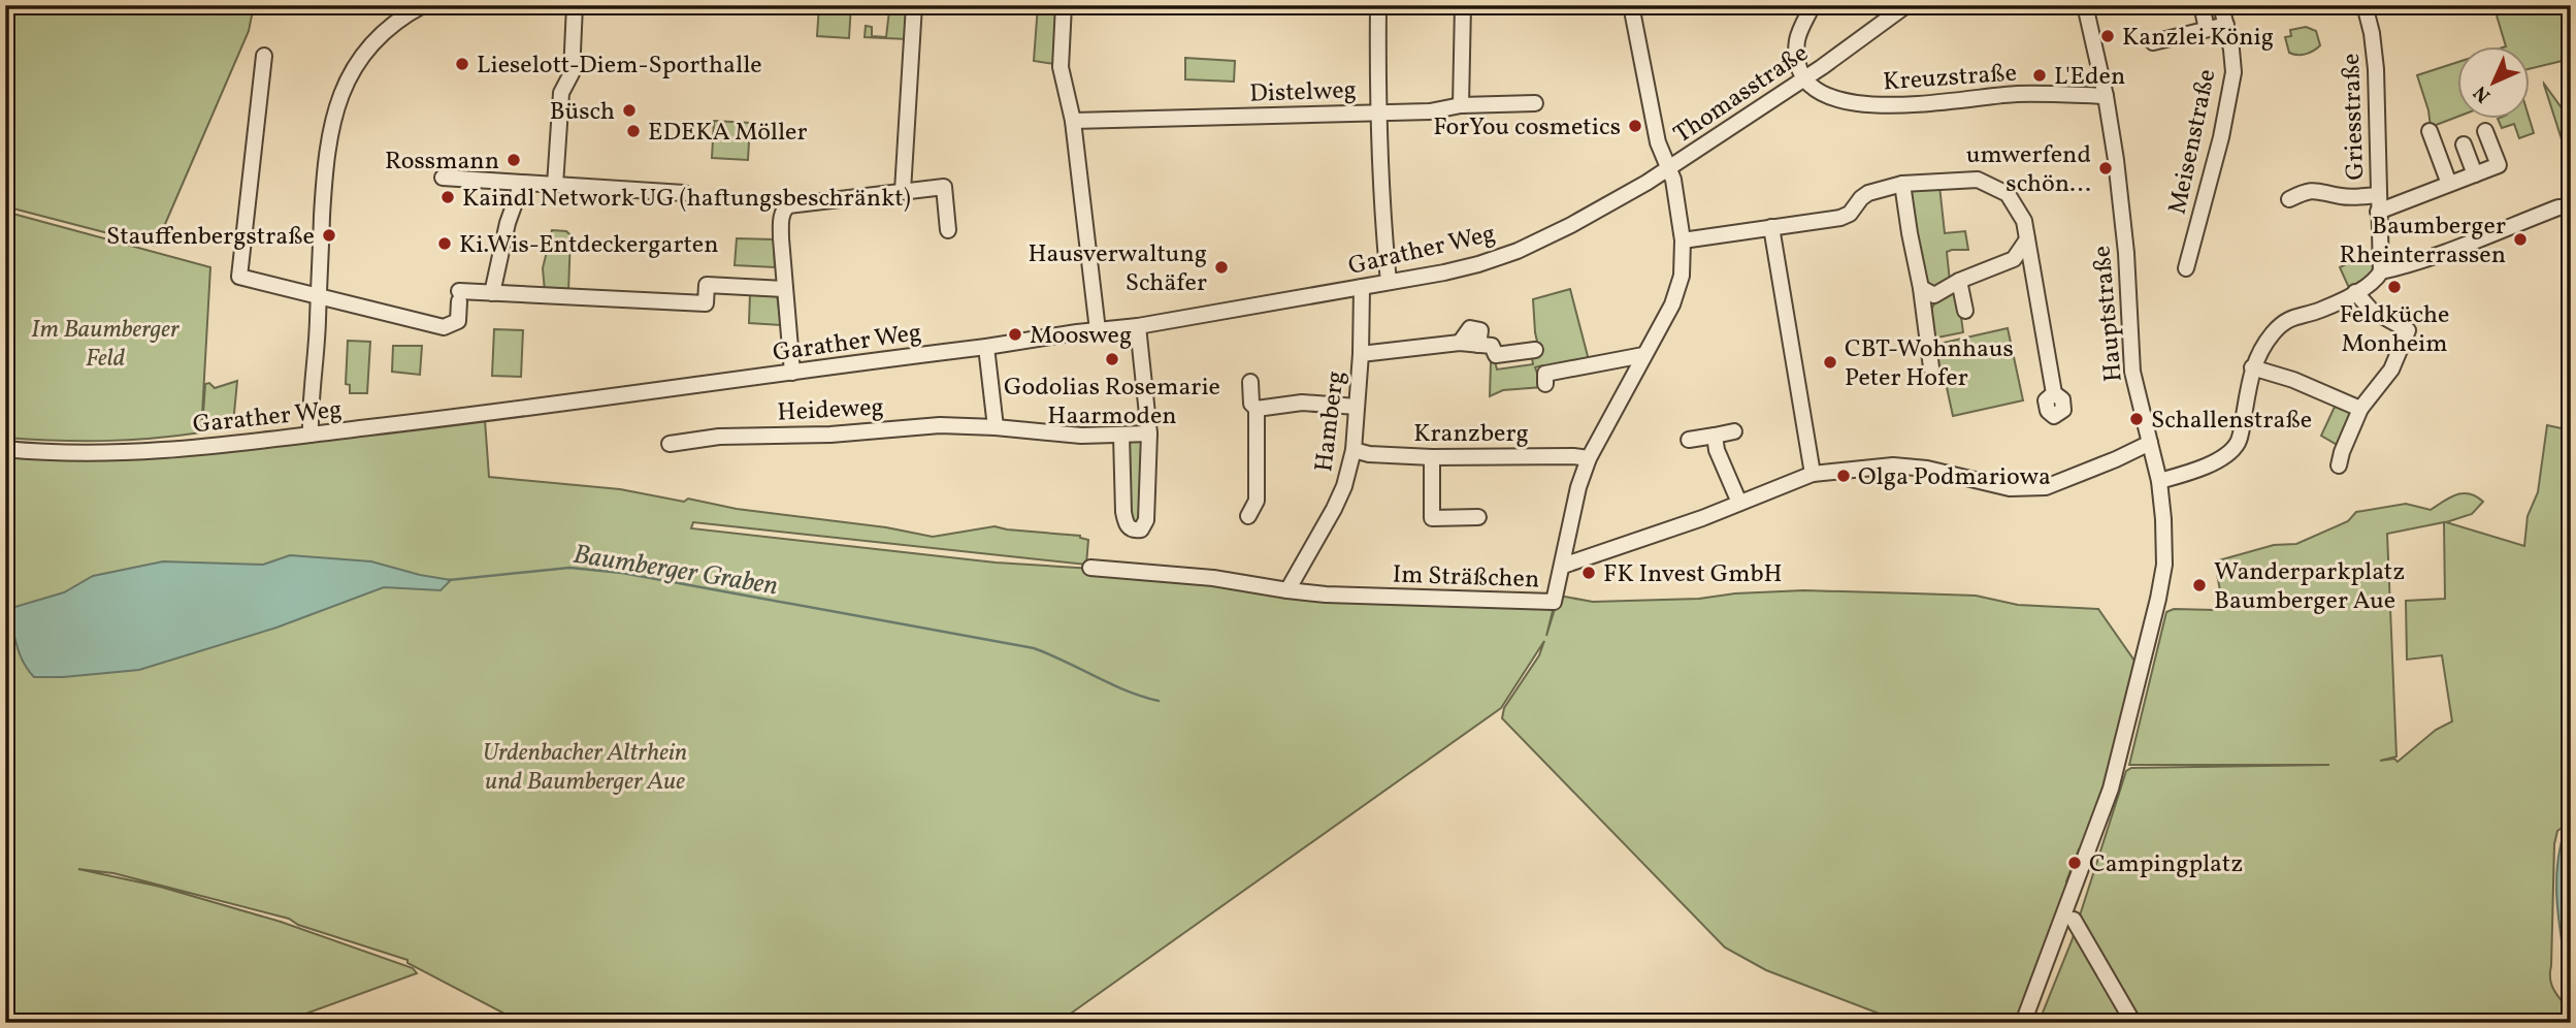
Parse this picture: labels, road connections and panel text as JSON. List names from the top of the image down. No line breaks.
{"streets":{"street":["Kreuzstraße","Distelweg","Thomasstraße","Griesstraße","Meisenstraße","Garather Weg","Hauptstraße","Heideweg","Hamberg","Kranzberg","Im Sträßchen"]},"crossings":[["Kreuzstraße","Thomasstraße"],["Kreuzstraße","Hauptstraße"],["Thomasstraße","Garather Weg"],["Thomasstraße","Im Sträßchen"],["Garather Weg","Hamberg"],["Garather Weg","Im Sträßchen"],["Hamberg","Kranzberg"],["Hamberg","Im Sträßchen"],["Kranzberg","Im Sträßchen"]],"water":["Baumberger Graben"],"parks":["Im Baumberger Feld","Urdenbacher Altrhein und Baumberger Aue"],"places":["Kanzlei König","Lieselott-Diem-Sporthalle","L'Eden","Büsch","ForYou cosmetics","EDEKA Möller","Rossmann","umwerfend schön...","Kaindl Network UG (haftungsbeschränkt)","Stauffenbergstraße","Baumberger Rheinterrassen","Ki.Wis-Entdeckergarten","Hausverwaltung Schäfer","Feldküche Monheim","Moosweg","Godolias Rosemarie Haarmoden","CBT-Wohnhaus Peter Hofer","Schallenstraße","Olga Podmariowa","FK Invest GmbH","Wanderparkplatz Baumberger Aue","Campingplatz"],"north":"bottom left"}
